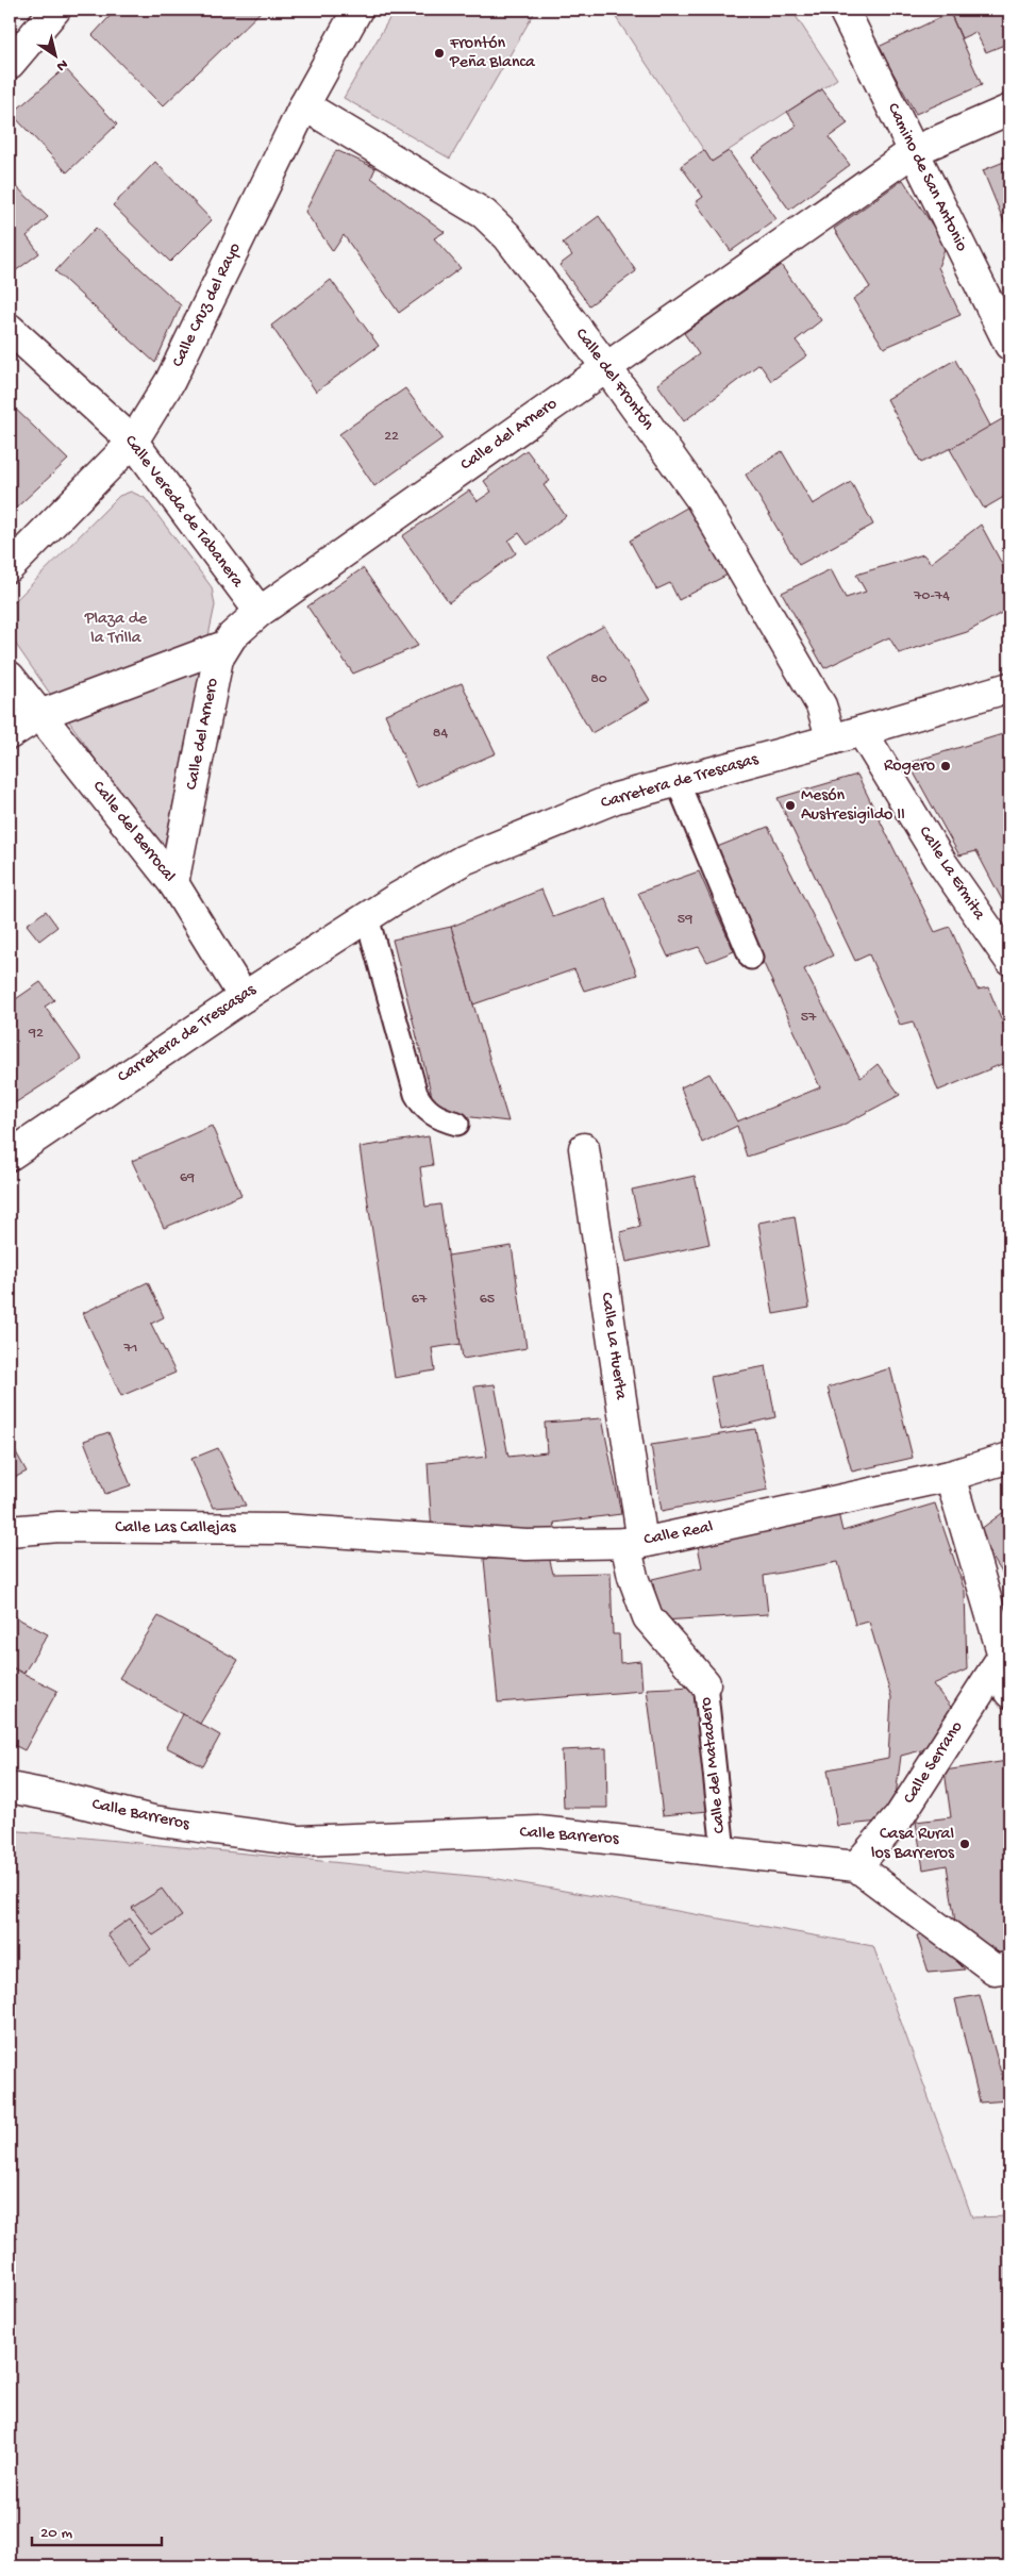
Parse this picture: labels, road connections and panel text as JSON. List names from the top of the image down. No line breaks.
{"streets":{"street":["Camino de San Antonio","Calle Cruz del Rayo","Calle del Frontón","Calle del Arnero","Calle Vereda de Tabanera","Carretera de Trescasas","Calle del Berrocal","Calle La Ermita","Calle La Huerta","Calle Las Callejas","Calle Real","Calle Serrano","Calle del Matadero","Calle Barreros"]},"crossings":[["Camino de San Antonio","Calle del Arnero"],["Calle Cruz del Rayo","Calle del Frontón"],["Calle Cruz del Rayo","Calle Vereda de Tabanera"],["Calle del Frontón","Calle del Arnero"],["Calle del Frontón","Carretera de Trescasas"],["Calle del Arnero","Calle Vereda de Tabanera"],["Calle del Arnero","Calle del Berrocal"],["Carretera de Trescasas","Calle del Berrocal"],["Carretera de Trescasas","Calle La Ermita"],["Calle La Huerta","Calle Real"],["Calle La Huerta","Calle del Matadero"],["Calle Las Callejas","Calle Real"],["Calle Real","Calle del Matadero"],["Calle Serrano","Calle Barreros"],["Calle del Matadero","Calle Barreros"]],"parks":["Plaza de la Trilla"],"places":["Frontón Peña Blanca","Rogero","Mesón Austresigildo II","Casa Rural los Barreros"],"house_numbers":["22","70-74","80","84","59","57","92","69","67","65","71"],"scale_bar":"20 m","north":"bottom right"}
